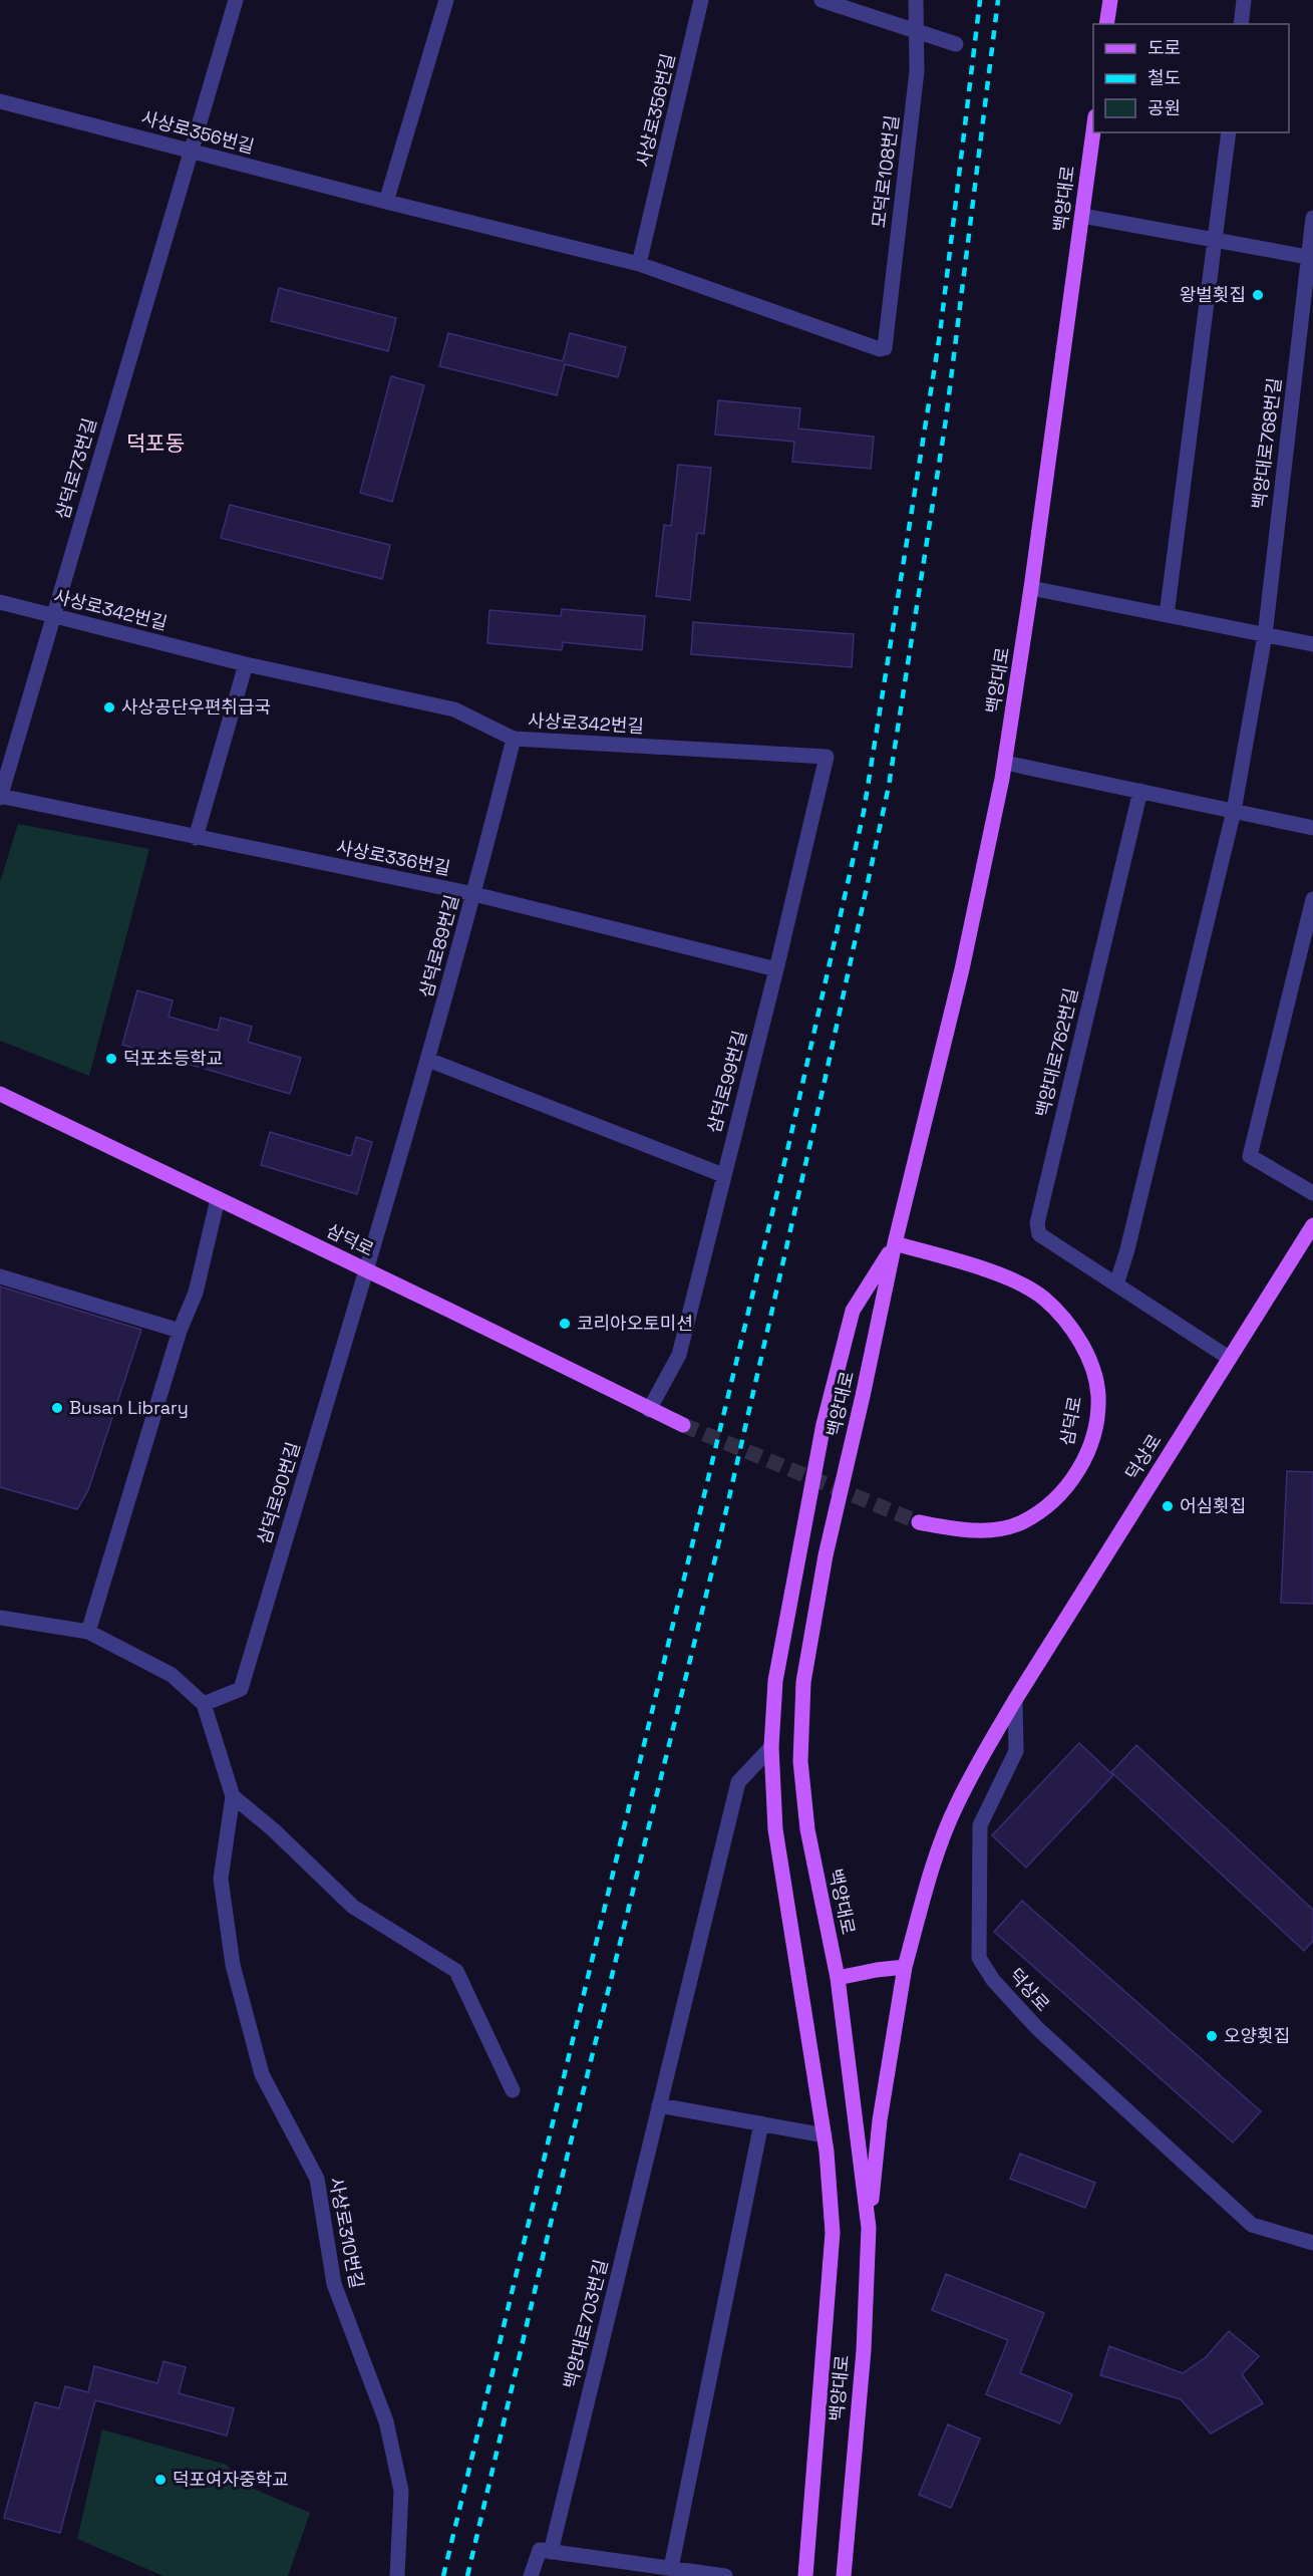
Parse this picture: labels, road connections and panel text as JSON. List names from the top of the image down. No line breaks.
{"streets":{"main road":["백양대로","삼덕로","덕상로"],"street":["사상로356번길","모덕로108번길","백양대로768번길","삼덕로73번길","사상로342번길","사상로336번길","삼덕로89번길","백양대로762번길","삼덕로99번길","삼덕로90번길","사상로310번길","백양대로703번길"]},"crossings":[["사상로356번길","모덕로108번길"],["사상로356번길","삼덕로73번길"],["백양대로","삼덕로"],["백양대로","덕상로"],["삼덕로73번길","사상로342번길"],["삼덕로73번길","사상로336번길"],["사상로342번길","삼덕로89번길"],["사상로342번길","삼덕로99번길"],["사상로336번길","삼덕로89번길"],["사상로336번길","삼덕로99번길"],["삼덕로89번길","삼덕로"],["삼덕로89번길","삼덕로90번길"],["백양대로762번길","덕상로"],["삼덕로99번길","삼덕로"],["삼덕로","삼덕로90번길"],["삼덕로90번길","사상로310번길"]],"districts":["덕포동"],"places":["왕벌횟집","사상공단우편취급국","덕포초등학교","코리아오토미션","Busan Library","어심횟집","오양횟집","덕포여자중학교"],"legend":["도로","철도","공원"]}
